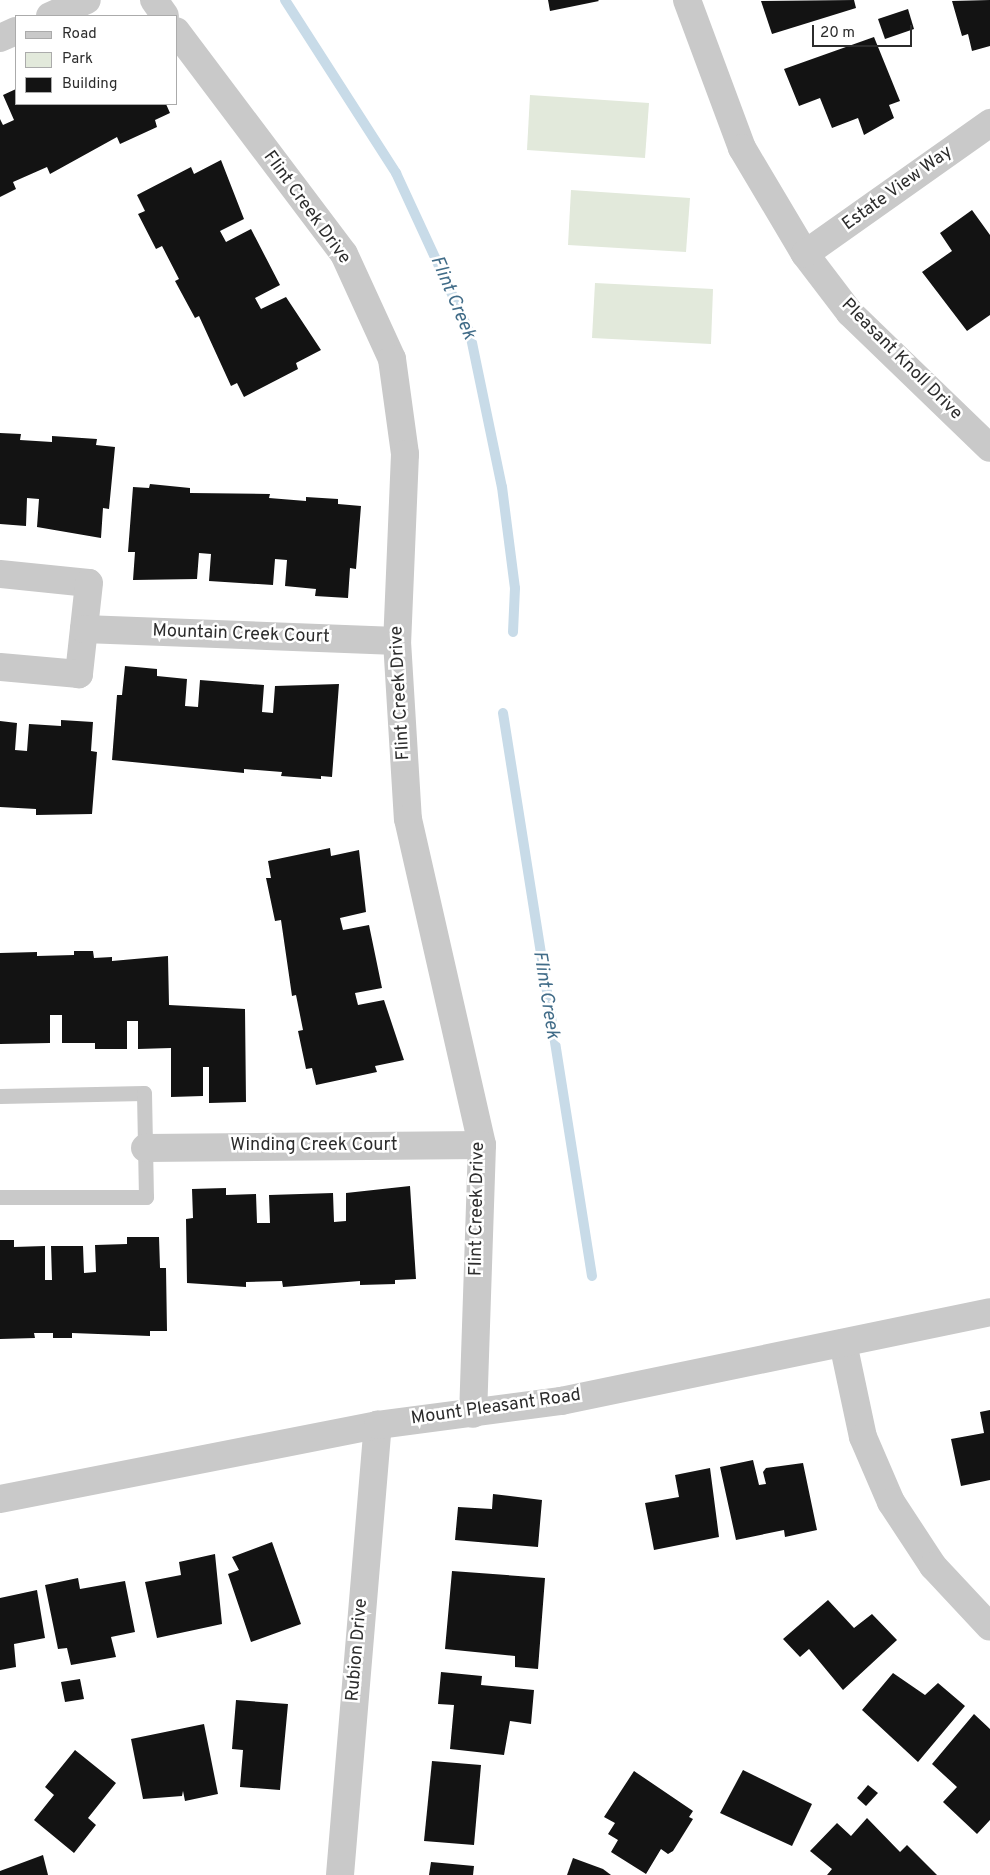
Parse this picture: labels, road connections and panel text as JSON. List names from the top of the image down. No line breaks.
{"streets":{"street":["Estate View Way","Flint Creek Drive","Pleasant Knoll Drive","Mountain Creek Court","Winding Creek Court","Mount Pleasant Road","Rubion Drive"]},"crossings":[["Estate View Way","Pleasant Knoll Drive"],["Flint Creek Drive","Mountain Creek Court"],["Flint Creek Drive","Winding Creek Court"],["Flint Creek Drive","Mount Pleasant Road"],["Mount Pleasant Road","Rubion Drive"]],"water":["Flint Creek"],"legend":["Road","Park","Building"],"scale_bar":"20 m"}
